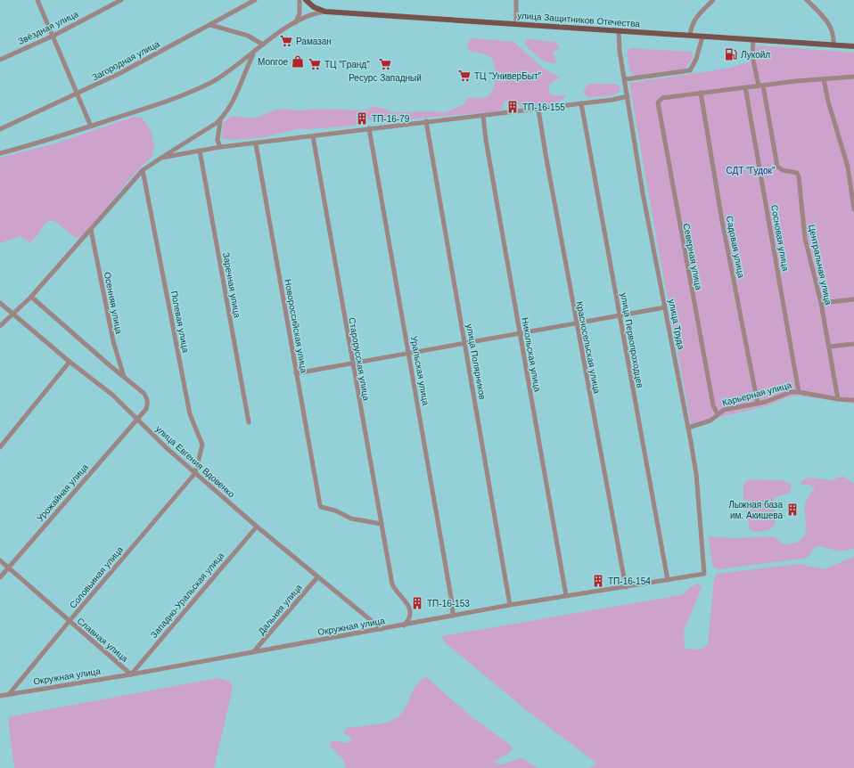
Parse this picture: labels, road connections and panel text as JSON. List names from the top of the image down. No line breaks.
{"streets":{"main road":["улица Защитников Отечества"],"street":["Звёздная улица","Загородная улица","Сосновая улица","Садовая улица","Северная улица","Центральная улица","Заречная улица","Осенняя улица","Полевая улица","улица Труда","Новороссийская улица","улица Первопроходцев","Красносельская улица","Никольская улица","Старорусская улица","улица Полярников","Уральская улица","Карьерная улица","улица Евгения Вдовенко","Урожайная улица","Соловьиная улица","Западно-Уральская улица","Дальняя улица","Окружная улица","Славная улица"]},"crossings":[["улица Защитников Отечества","улица Труда"],["Сосновая улица","Карьерная улица"],["Садовая улица","Северная улица"],["Садовая улица","Карьерная улица"],["Северная улица","Карьерная улица"],["Центральная улица","Карьерная улица"],["Осенняя улица","Урожайная улица"],["Полевая улица","улица Евгения Вдовенко"],["Полевая улица","Соловьиная улица"],["улица Труда","Карьерная улица"],["улица Труда","Окружная улица"],["Новороссийская улица","Старорусская улица"],["улица Первопроходцев","Окружная улица"],["Красносельская улица","Окружная улица"],["Никольская улица","Окружная улица"],["Старорусская улица","Окружная улица"],["улица Полярников","Окружная улица"],["Уральская улица","Окружная улица"],["улица Евгения Вдовенко","Урожайная улица"],["улица Евгения Вдовенко","Соловьиная улица"],["улица Евгения Вдовенко","Западно-Уральская улица"],["улица Евгения Вдовенко","Дальняя улица"],["улица Евгения Вдовенко","Окружная улица"],["Урожайная улица","Славная улица"],["Соловьиная улица","Окружная улица"],["Соловьиная улица","Славная улица"],["Западно-Уральская улица","Окружная улица"],["Западно-Уральская улица","Славная улица"],["Дальняя улица","Окружная улица"],["Окружная улица","Славная улица"]],"parks":["СДТ \"Гудок\""],"places":{"supermarket":["Рамазан","ТЦ \"Гранд\"","Ресурс Западный","ТЦ \"УниверБыт\""],"fuel station":["Лукойл"],"shop":["Monroe"],"building":["ТП-16-155","ТП-16-79","Лыжная база им. Акишева","ТП-16-154","ТП-16-153"]}}
